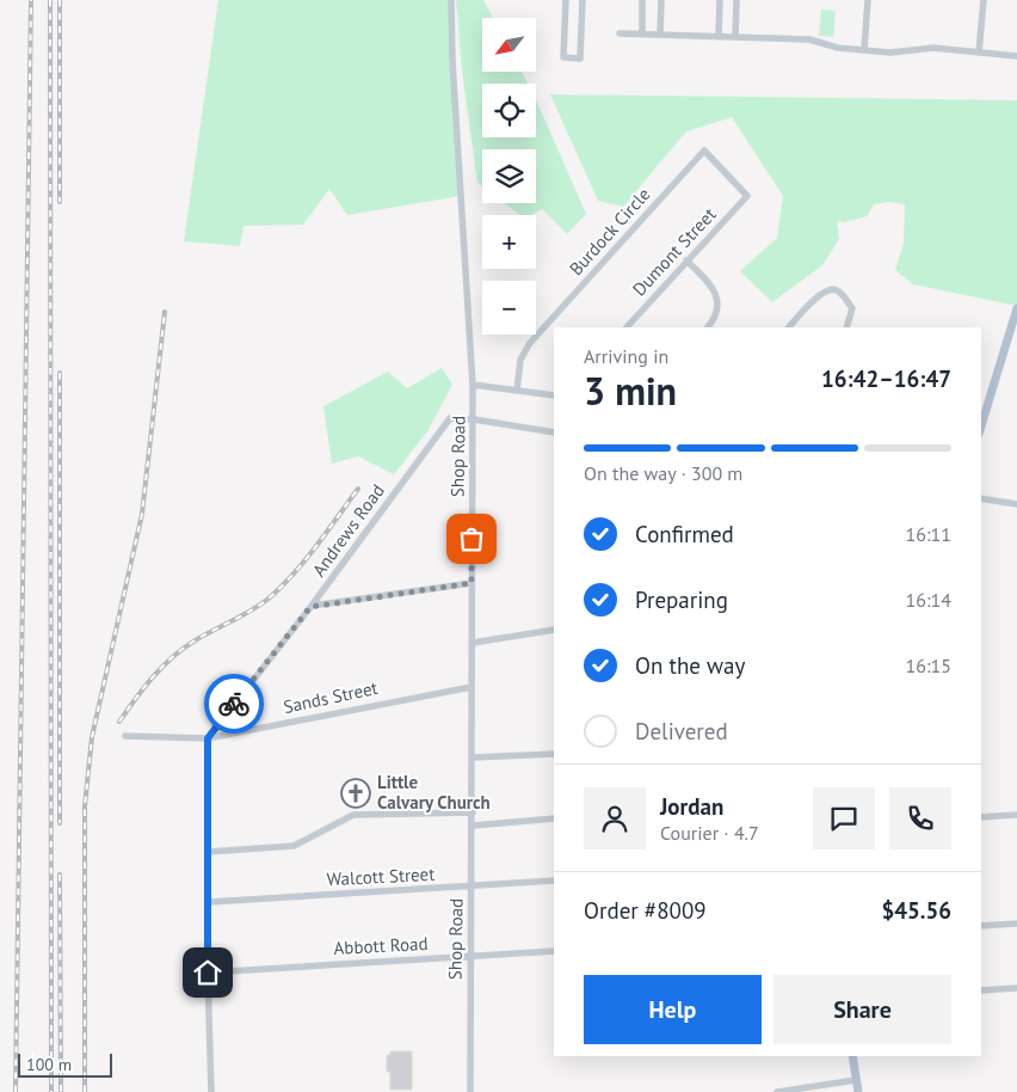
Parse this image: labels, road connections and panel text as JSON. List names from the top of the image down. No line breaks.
{"streets":{"street":["Burdock Circle","Dumont Street","Shop Road","Andrews Road","Sands Street","Walcott Street","Abbott Road"]},"crossings":[["Burdock Circle","Dumont Street"],["Shop Road","Andrews Road"],["Shop Road","Sands Street"],["Shop Road","Walcott Street"],["Shop Road","Abbott Road"],["Andrews Road","Sands Street"]],"places":{"church":["Little Calvary Church"]},"scale_bar":"100 m","north":"bottom left","page":{"map_buttons":["+","−"],"heading":["3 min","Arriving in","16:42–16:47"],"panel":["Jordan","Courier · 4.7","Order #8009","$45.56"],"bar":"On the way · 300 m","list":[["Confirmed","16:11"],["Preparing","16:14"],["On the way","16:15"],"Delivered"],"buttons":["Help","Share"],"scale":"100 m"}}
